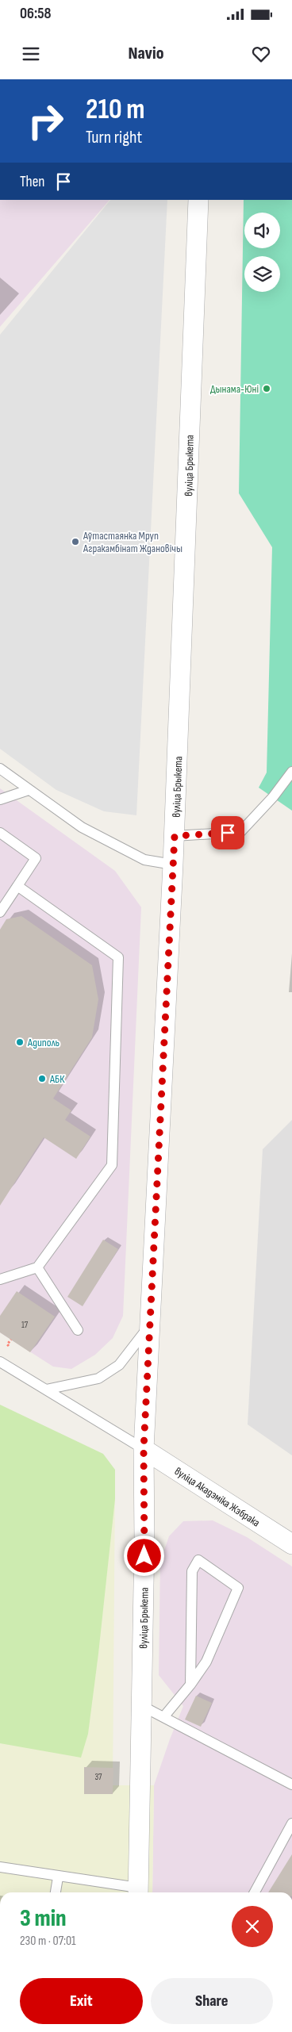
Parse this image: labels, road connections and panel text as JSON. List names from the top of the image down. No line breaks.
{"streets":{"street":["вуліца Брыкета","вуліца Акадэміка Жэбрака"]},"crossings":[["вуліца Брыкета","вуліца Акадэміка Жэбрака"]],"places":["Дынама-Юні","Аўтастаянка Мруп Агракамбінат Ждановічы","Адиполь","АБК"],"house_numbers":["17","37"],"page":{"status":"06:58","header":"Navio","turn":["210 m","Turn right"],"then":"Then","heading":["3 min","230 m · 07:01"],"buttons":["Exit","Share"]}}
